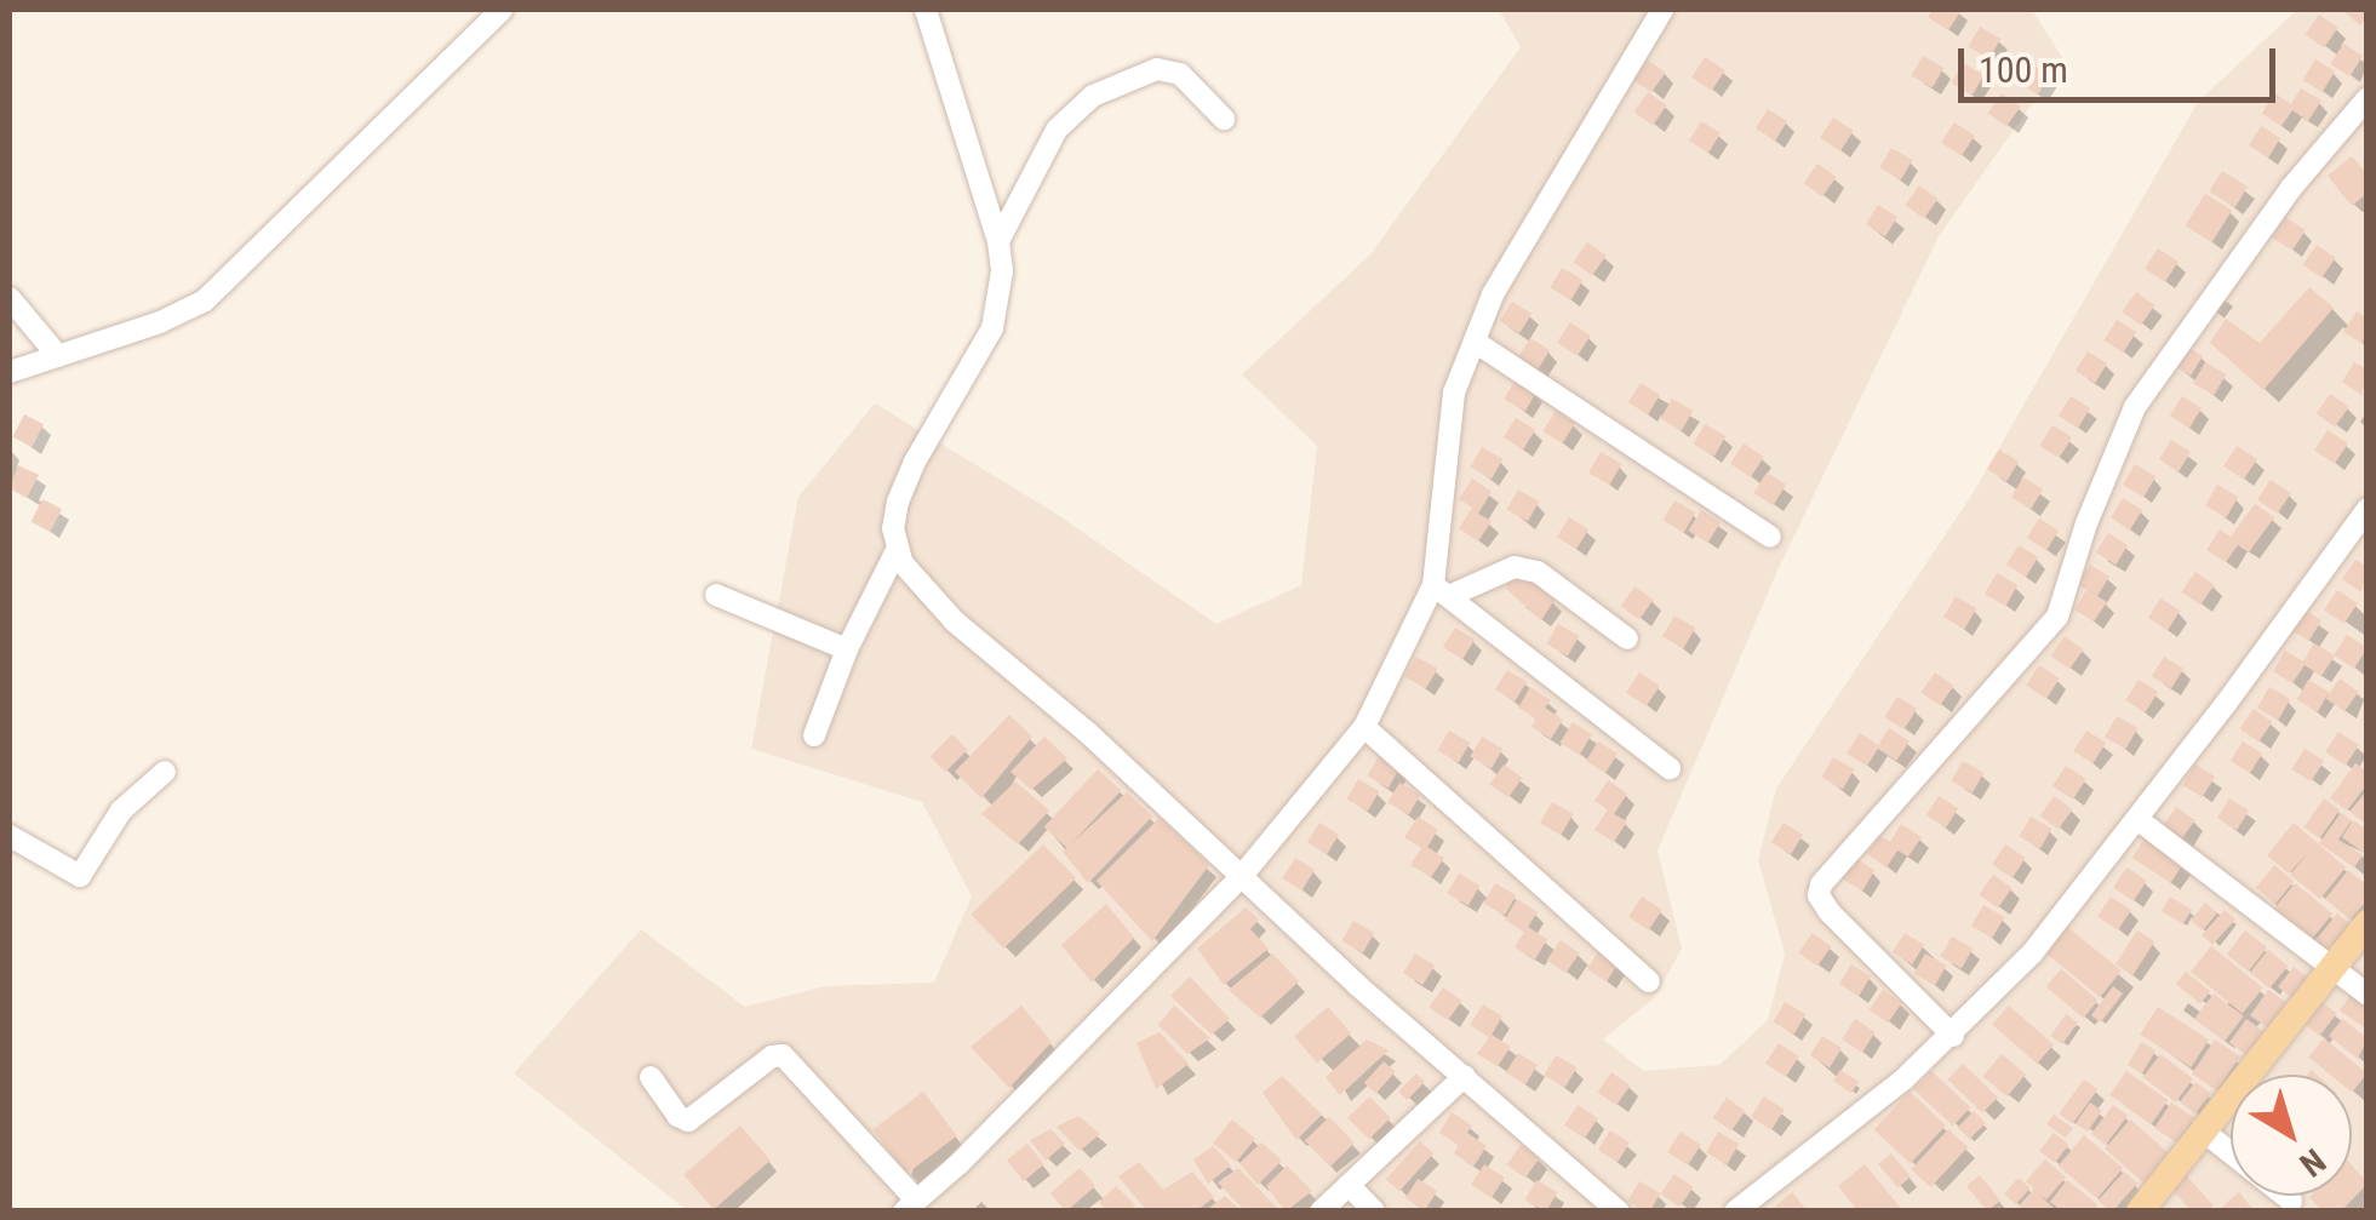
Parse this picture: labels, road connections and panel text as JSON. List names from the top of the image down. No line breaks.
{"scale_bar":"100 m","north":"bottom right"}
